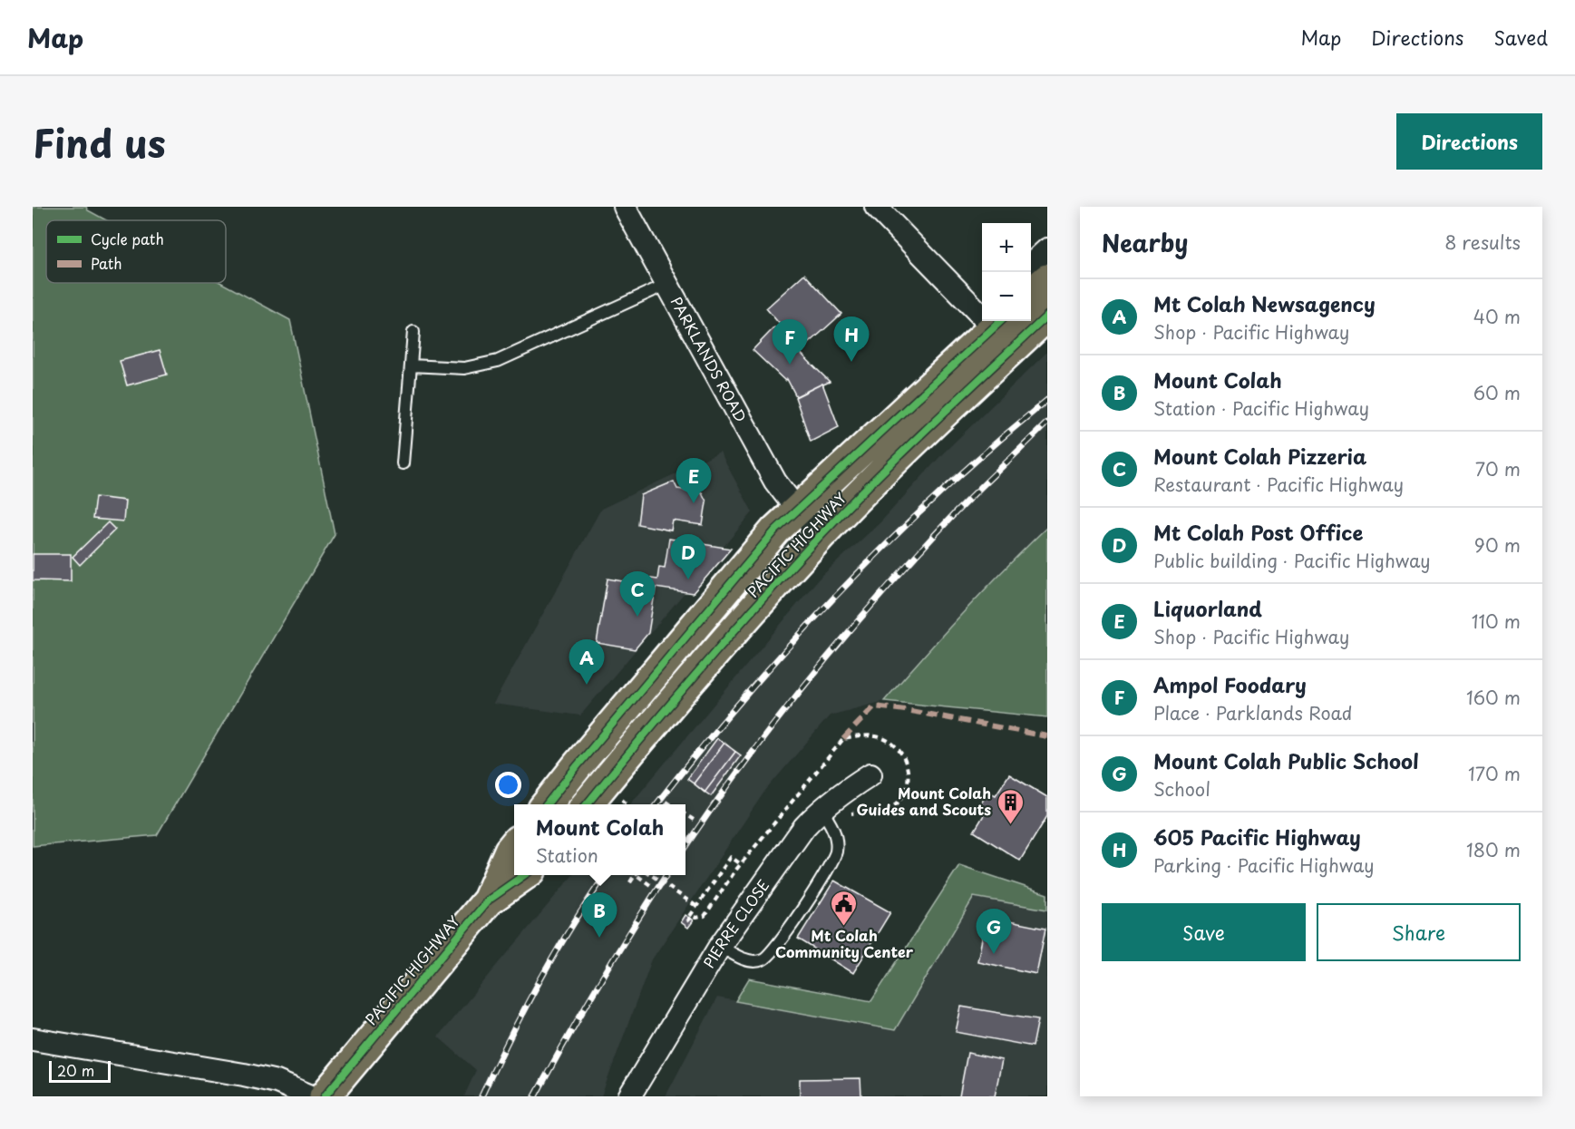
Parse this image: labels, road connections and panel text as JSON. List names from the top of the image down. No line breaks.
{"streets":{"main road":["PACIFIC HIGHWAY"],"street":["PARKLANDS ROAD","PIERRE CLOSE"]},"crossings":[["PARKLANDS ROAD","PACIFIC HIGHWAY"]],"places":{"building":["Mount Colah Guides and Scouts"],"public building":["Mt Colah Community Center"]},"legend":["Cycle path","Path"],"scale_bar":"20 m","page":{"header":"Map","nav":["Map","Directions","Saved"],"title":"Find us","buttons":["Directions",["Save","Share"]],"heading":["Nearby","8 results"],"map_buttons":["+","−"],"list":[{"mark":"A","name":"Mt Colah Newsagency","note":"Shop · Pacific Highway","value":"40 m"},{"mark":"B","name":"Mount Colah","note":"Station · Pacific Highway","value":"60 m"},{"mark":"C","name":"Mount Colah Pizzeria","note":"Restaurant · Pacific Highway","value":"70 m"},{"mark":"D","name":"Mt Colah Post Office","note":"Public building · Pacific Highway","value":"90 m"},{"mark":"E","name":"Liquorland","note":"Shop · Pacific Highway","value":"110 m"},{"mark":"F","name":"Ampol Foodary","note":"Place · Parklands Road","value":"160 m"},{"mark":"G","name":"Mount Colah Public School","note":"School","value":"170 m"},{"mark":"H","name":"605 Pacific Highway","note":"Parking · Pacific Highway","value":"180 m"}],"pins":["H","F","E","D","C","A","B","G"],"popup":["Mount Colah","Station"],"scale":"20 m"}}
